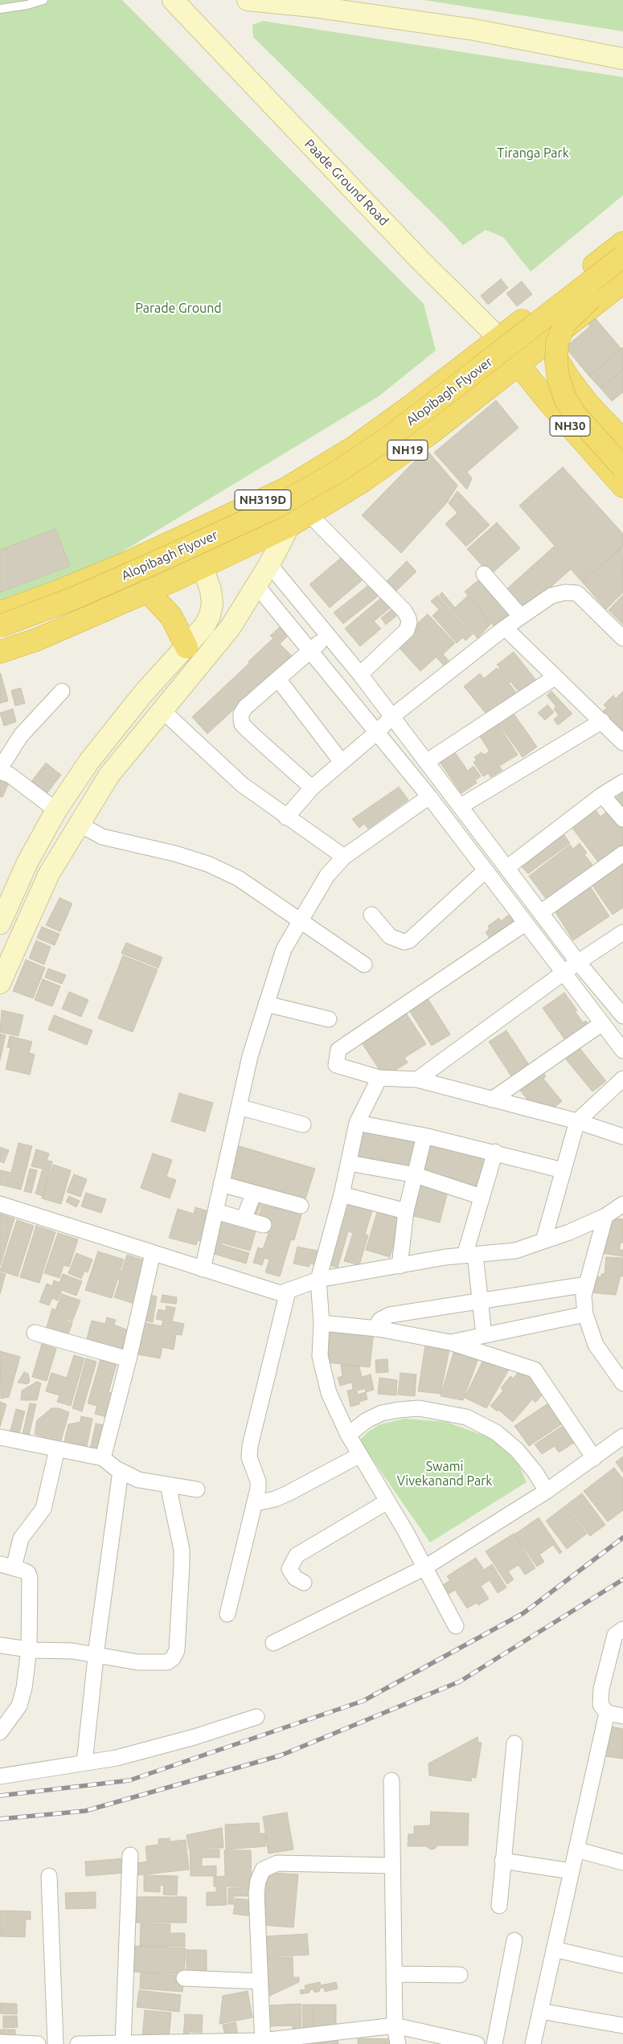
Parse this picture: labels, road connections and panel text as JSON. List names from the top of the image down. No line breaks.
{"streets":{"highway":["Paade Ground Road","Alopibagh Flyover","NH30","NH19","NH319D"]},"crossings":[["Paade Ground Road","NH30"],["Paade Ground Road","NH19"],["Paade Ground Road","NH319D"],["NH30","NH19"],["NH19","NH319D"]],"parks":["Tiranga Park","Parade Ground","Swami Vivekanand Park"]}
